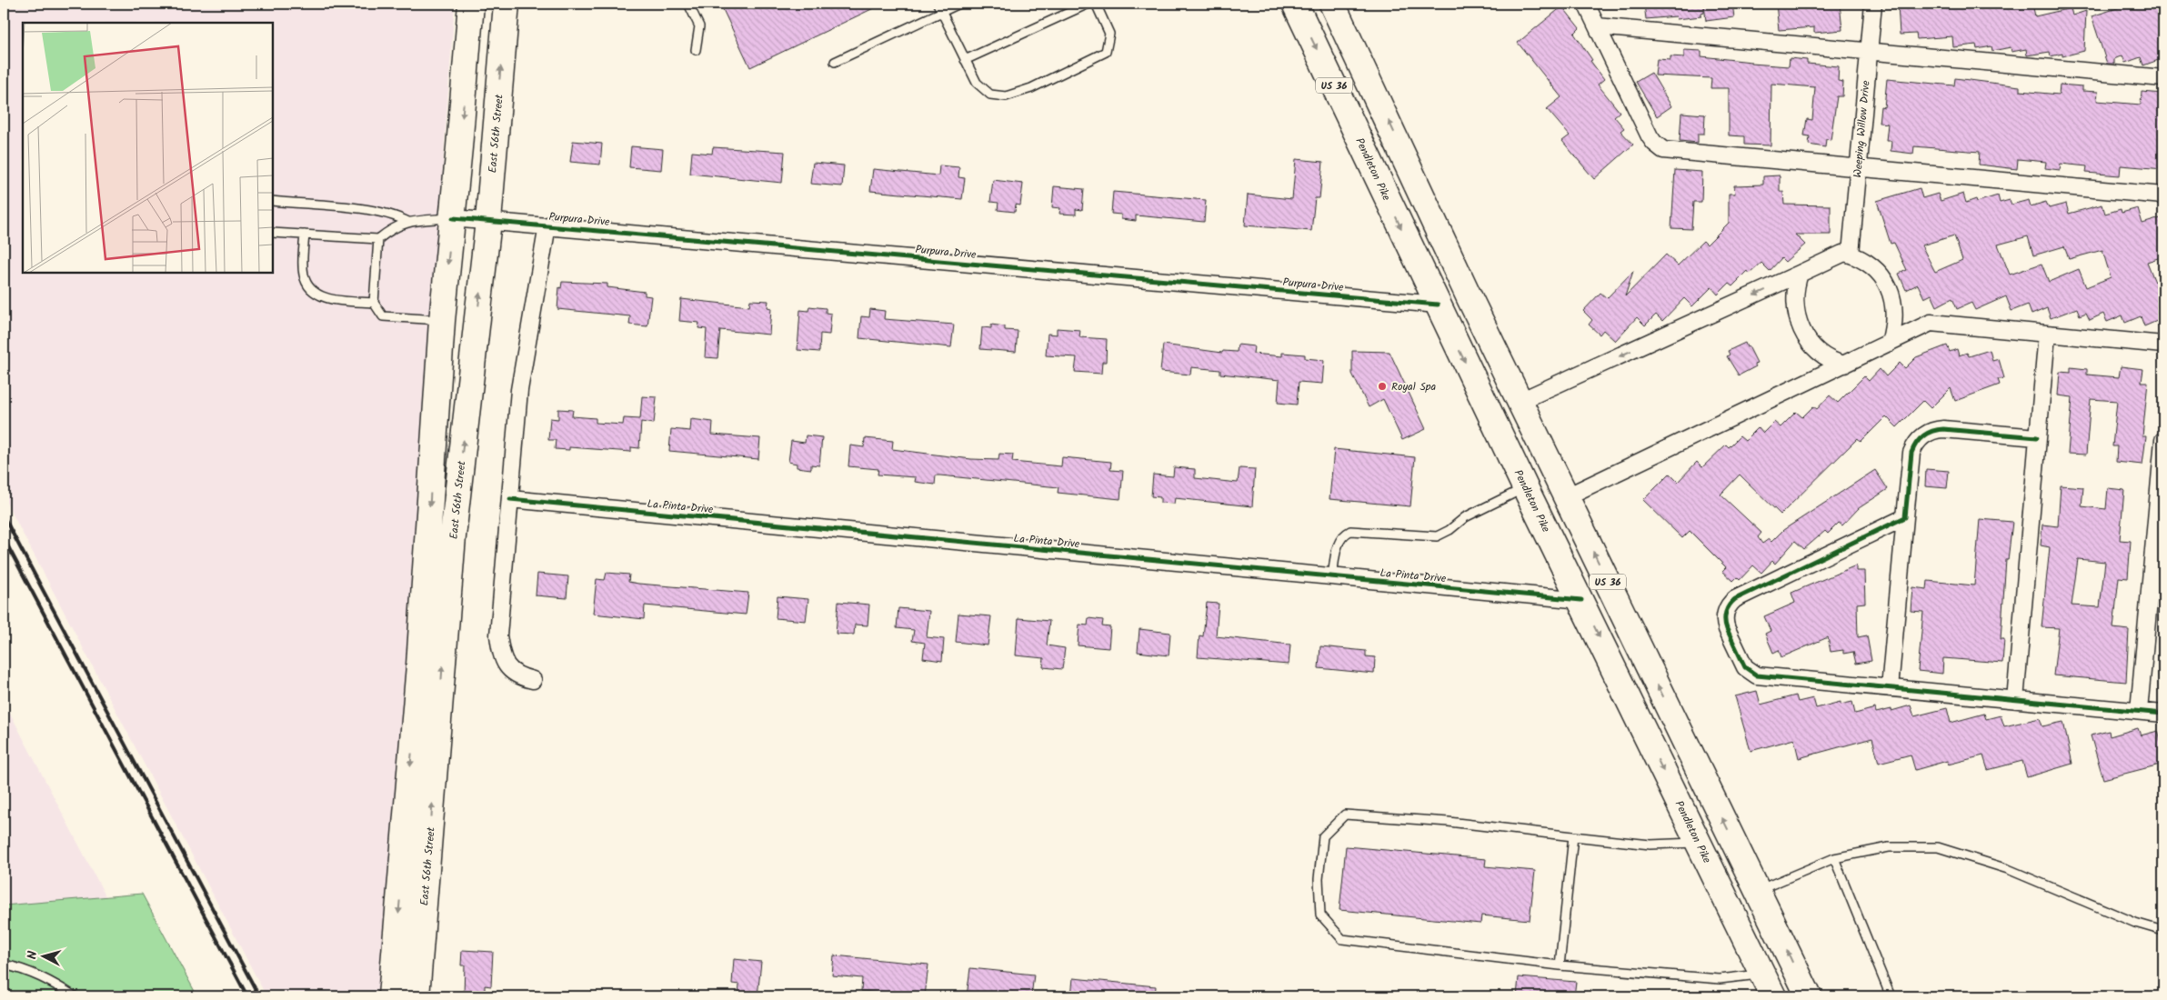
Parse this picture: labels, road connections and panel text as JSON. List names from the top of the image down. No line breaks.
{"streets":{"main road":["US 36","East 56th Street","Pendleton Pike"],"street":["Weeping Willow Drive","Purpura Drive","La Pinta Drive"]},"crossings":[["East 56th Street","Purpura Drive"],["Pendleton Pike","Purpura Drive"],["Pendleton Pike","La Pinta Drive"]],"places":["Royal Spa"],"north":"left"}
